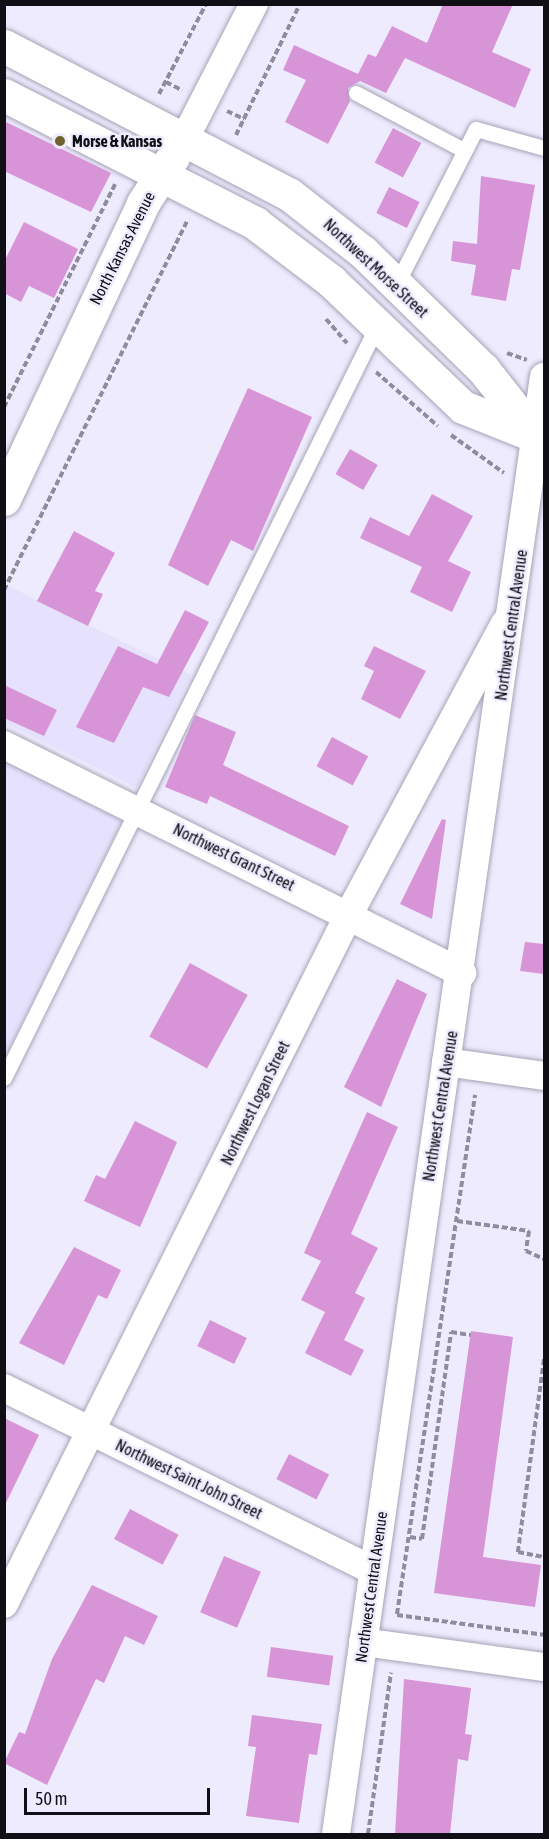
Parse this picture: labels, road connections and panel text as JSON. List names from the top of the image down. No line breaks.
{"streets":{"main road":["North Kansas Avenue","Northwest Morse Street"],"street":["Northwest Central Avenue","Northwest Grant Street","Northwest Logan Street","Northwest Saint John Street"]},"crossings":[["North Kansas Avenue","Northwest Morse Street"],["Northwest Morse Street","Northwest Central Avenue"],["Northwest Central Avenue","Northwest Grant Street"],["Northwest Central Avenue","Northwest Logan Street"],["Northwest Central Avenue","Northwest Saint John Street"],["Northwest Grant Street","Northwest Logan Street"],["Northwest Logan Street","Northwest Saint John Street"]],"places":["Morse & Kansas"],"scale_bar":"50 m"}
